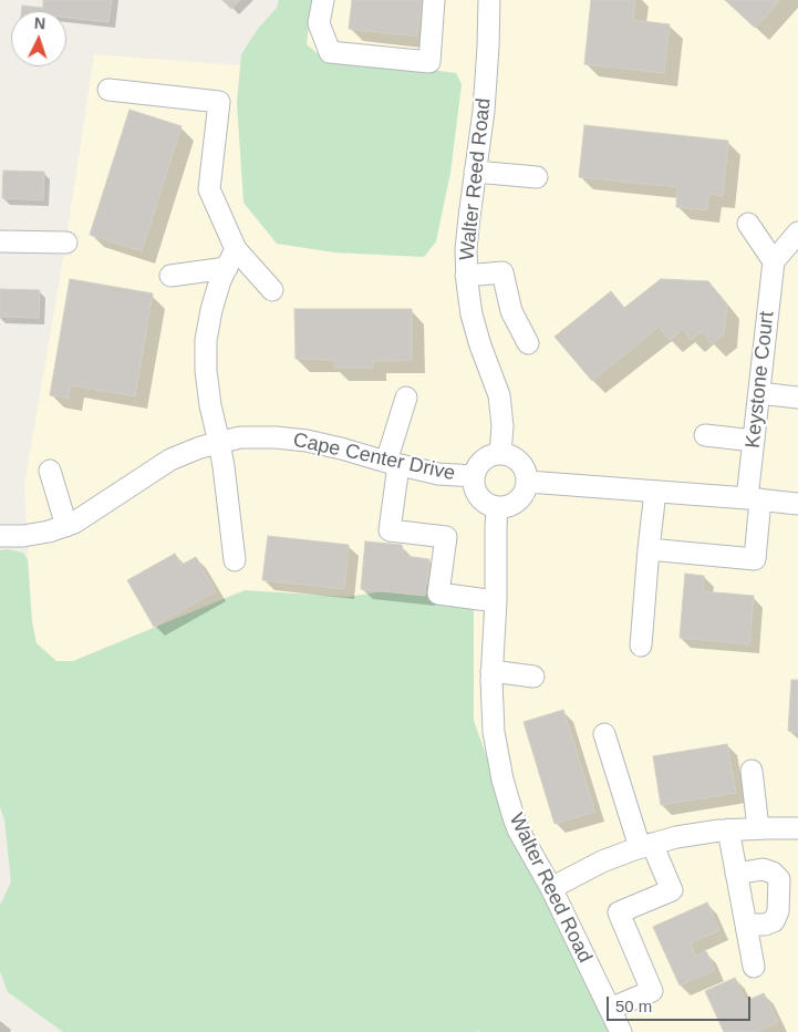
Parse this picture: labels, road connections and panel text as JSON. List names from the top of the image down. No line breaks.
{"streets":{"street":["Walter Reed Road","Keystone Court","Cape Center Drive"]},"crossings":[["Walter Reed Road","Cape Center Drive"]],"scale_bar":"50 m","north":"top"}
